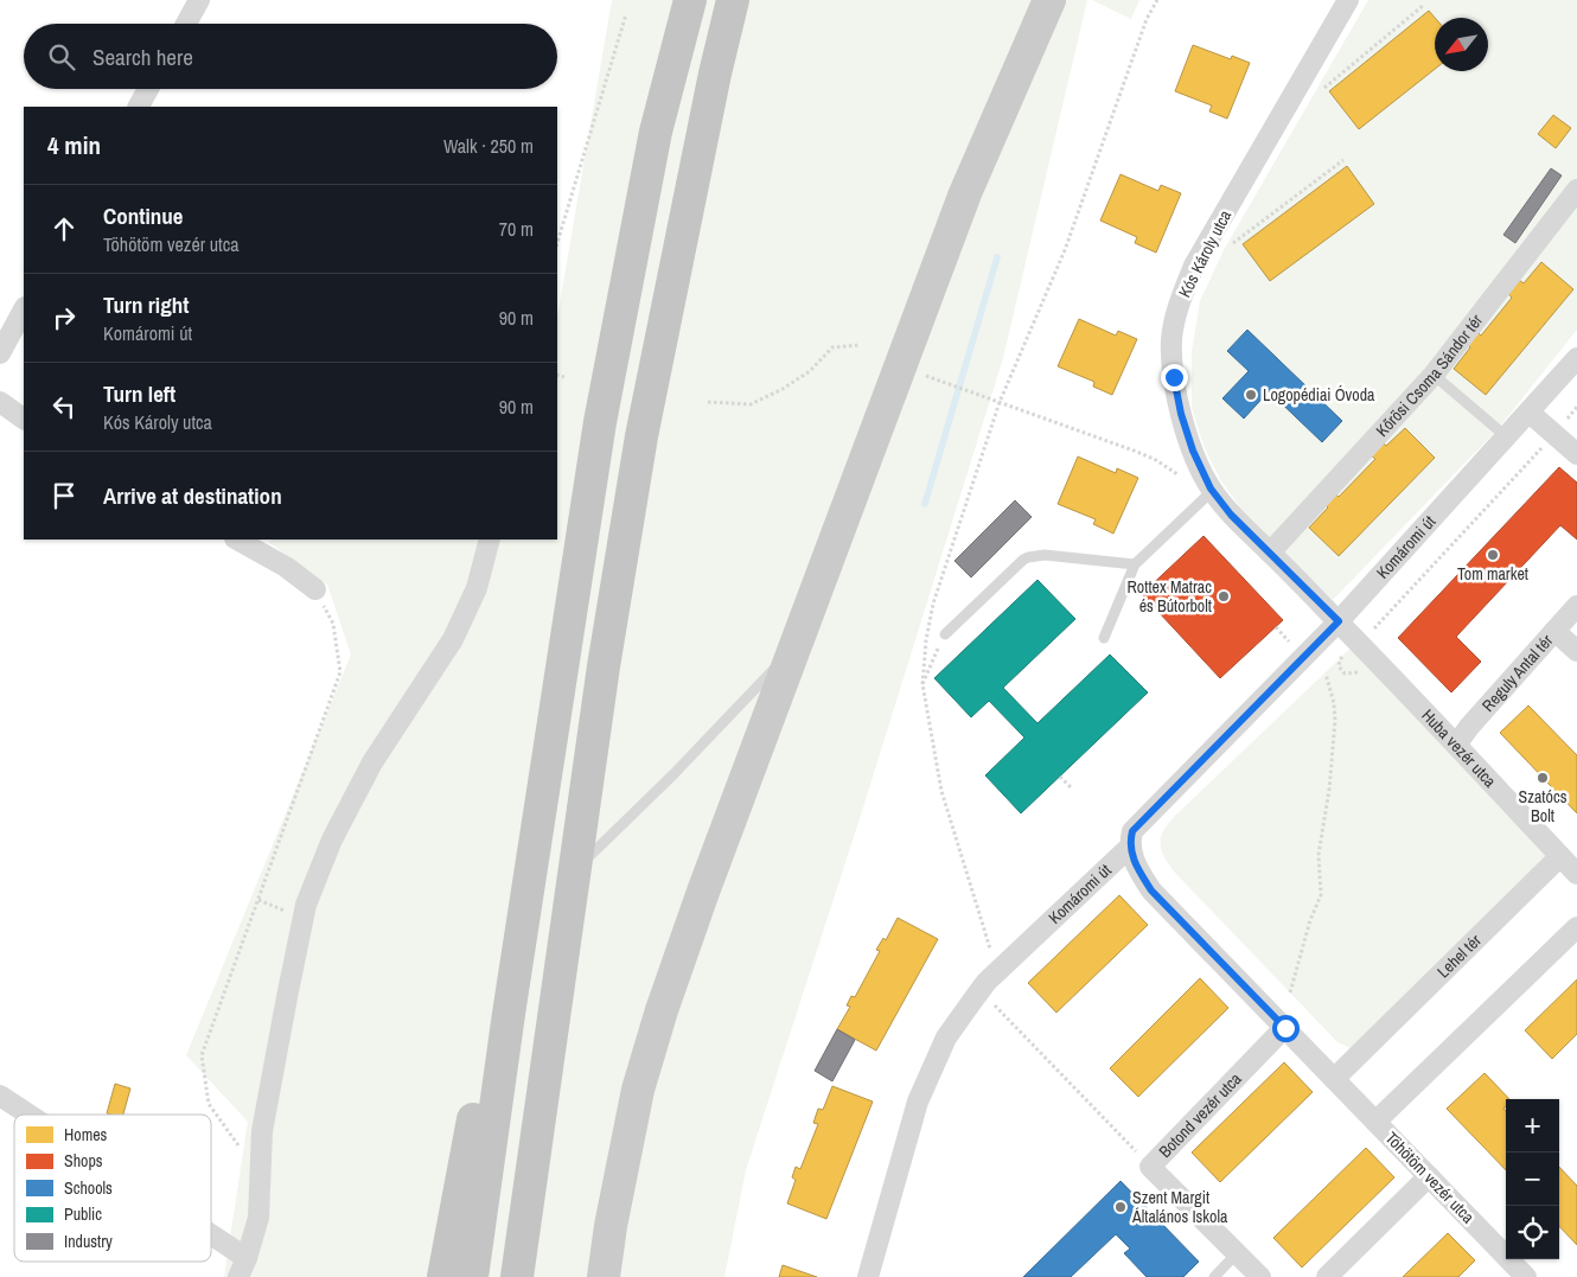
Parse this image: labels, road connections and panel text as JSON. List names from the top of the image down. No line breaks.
{"streets":{"street":["Kós Károly utca","Kőrösi Csoma Sándor tér","Komáromi út","Reguly Antal tér","Huba vezér utca","Lehel tér","Botond vezér utca","Töhötöm vezér utca"]},"crossings":[["Kós Károly utca","Kőrösi Csoma Sándor tér"],["Kós Károly utca","Komáromi út"],["Kós Károly utca","Huba vezér utca"],["Komáromi út","Huba vezér utca"],["Komáromi út","Töhötöm vezér utca"],["Reguly Antal tér","Huba vezér utca"],["Huba vezér utca","Lehel tér"],["Lehel tér","Töhötöm vezér utca"],["Botond vezér utca","Töhötöm vezér utca"]],"places":["Logopédiai Óvoda","Tom market","Rottex Matrac és Bútorbolt","Szatócs Bolt","Szent Margit Általános Iskola"],"legend":["Homes","Shops","Schools","Public","Industry"],"north":"bottom left","page":{"search":"Search here","heading":["4 min","Walk · 250 m"],"list":[["Continue","Töhötöm vezér utca","70 m"],["Turn right","Komáromi út","90 m"],["Turn left","Kós Károly utca","90 m"],"Arrive at destination"],"map_buttons":["+","−"]}}
